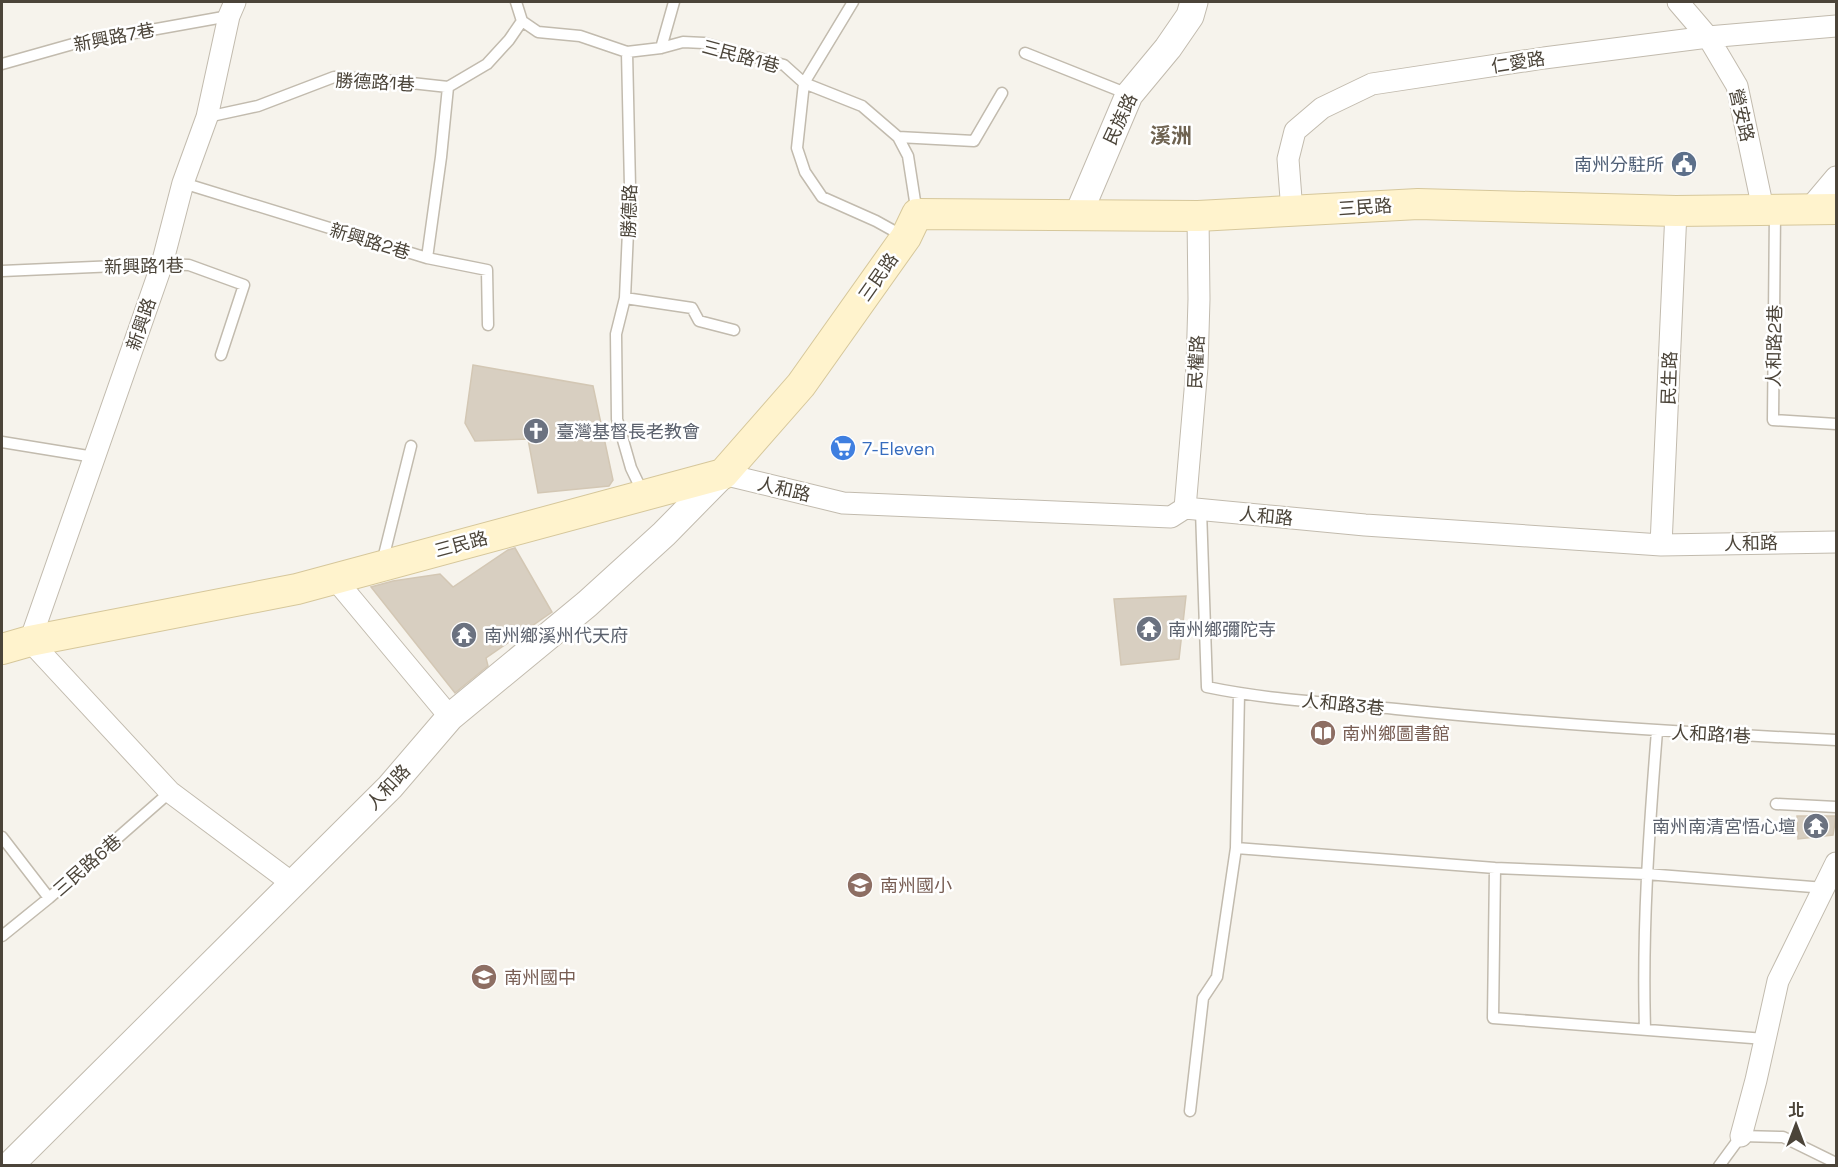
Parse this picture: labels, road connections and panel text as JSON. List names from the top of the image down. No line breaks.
{"streets":{"main road":["三民路"],"street":["仁愛路","營安路","民族路","新興路","民權路","民生路","人和路"],"lane":["新興路7巷","三民路1巷","勝德路1巷","勝德路","新興路2巷","新興路1巷","人和路2巷","人和路3巷","人和路1巷","三民路6巷"]},"crossings":[["新興路7巷","新興路"],["三民路1巷","三民路"],["三民路1巷","勝德路"],["仁愛路","營安路"],["仁愛路","三民路"],["勝德路1巷","新興路2巷"],["勝德路1巷","新興路"],["營安路","三民路"],["營安路","人和路2巷"],["民族路","三民路"],["三民路","勝德路"],["三民路","新興路"],["三民路","人和路2巷"],["三民路","民權路"],["三民路","民生路"],["三民路","人和路"],["新興路2巷","新興路"],["新興路1巷","新興路"],["民權路","人和路"],["民權路","人和路3巷"],["民生路","人和路"],["人和路","人和路3巷"],["人和路3巷","人和路1巷"]],"districts":["溪洲"],"places":{"public building":["南州分駐所"],"church":["臺灣基督長老教會"],"supermarket":["7-Eleven"],"temple":["南州鄉彌陀寺","南州鄉溪州代天府","南州南清宮悟心壇"],"library":["南州鄉圖書館"],"school or university":["南州國小","南州國中"]},"north":"top"}
